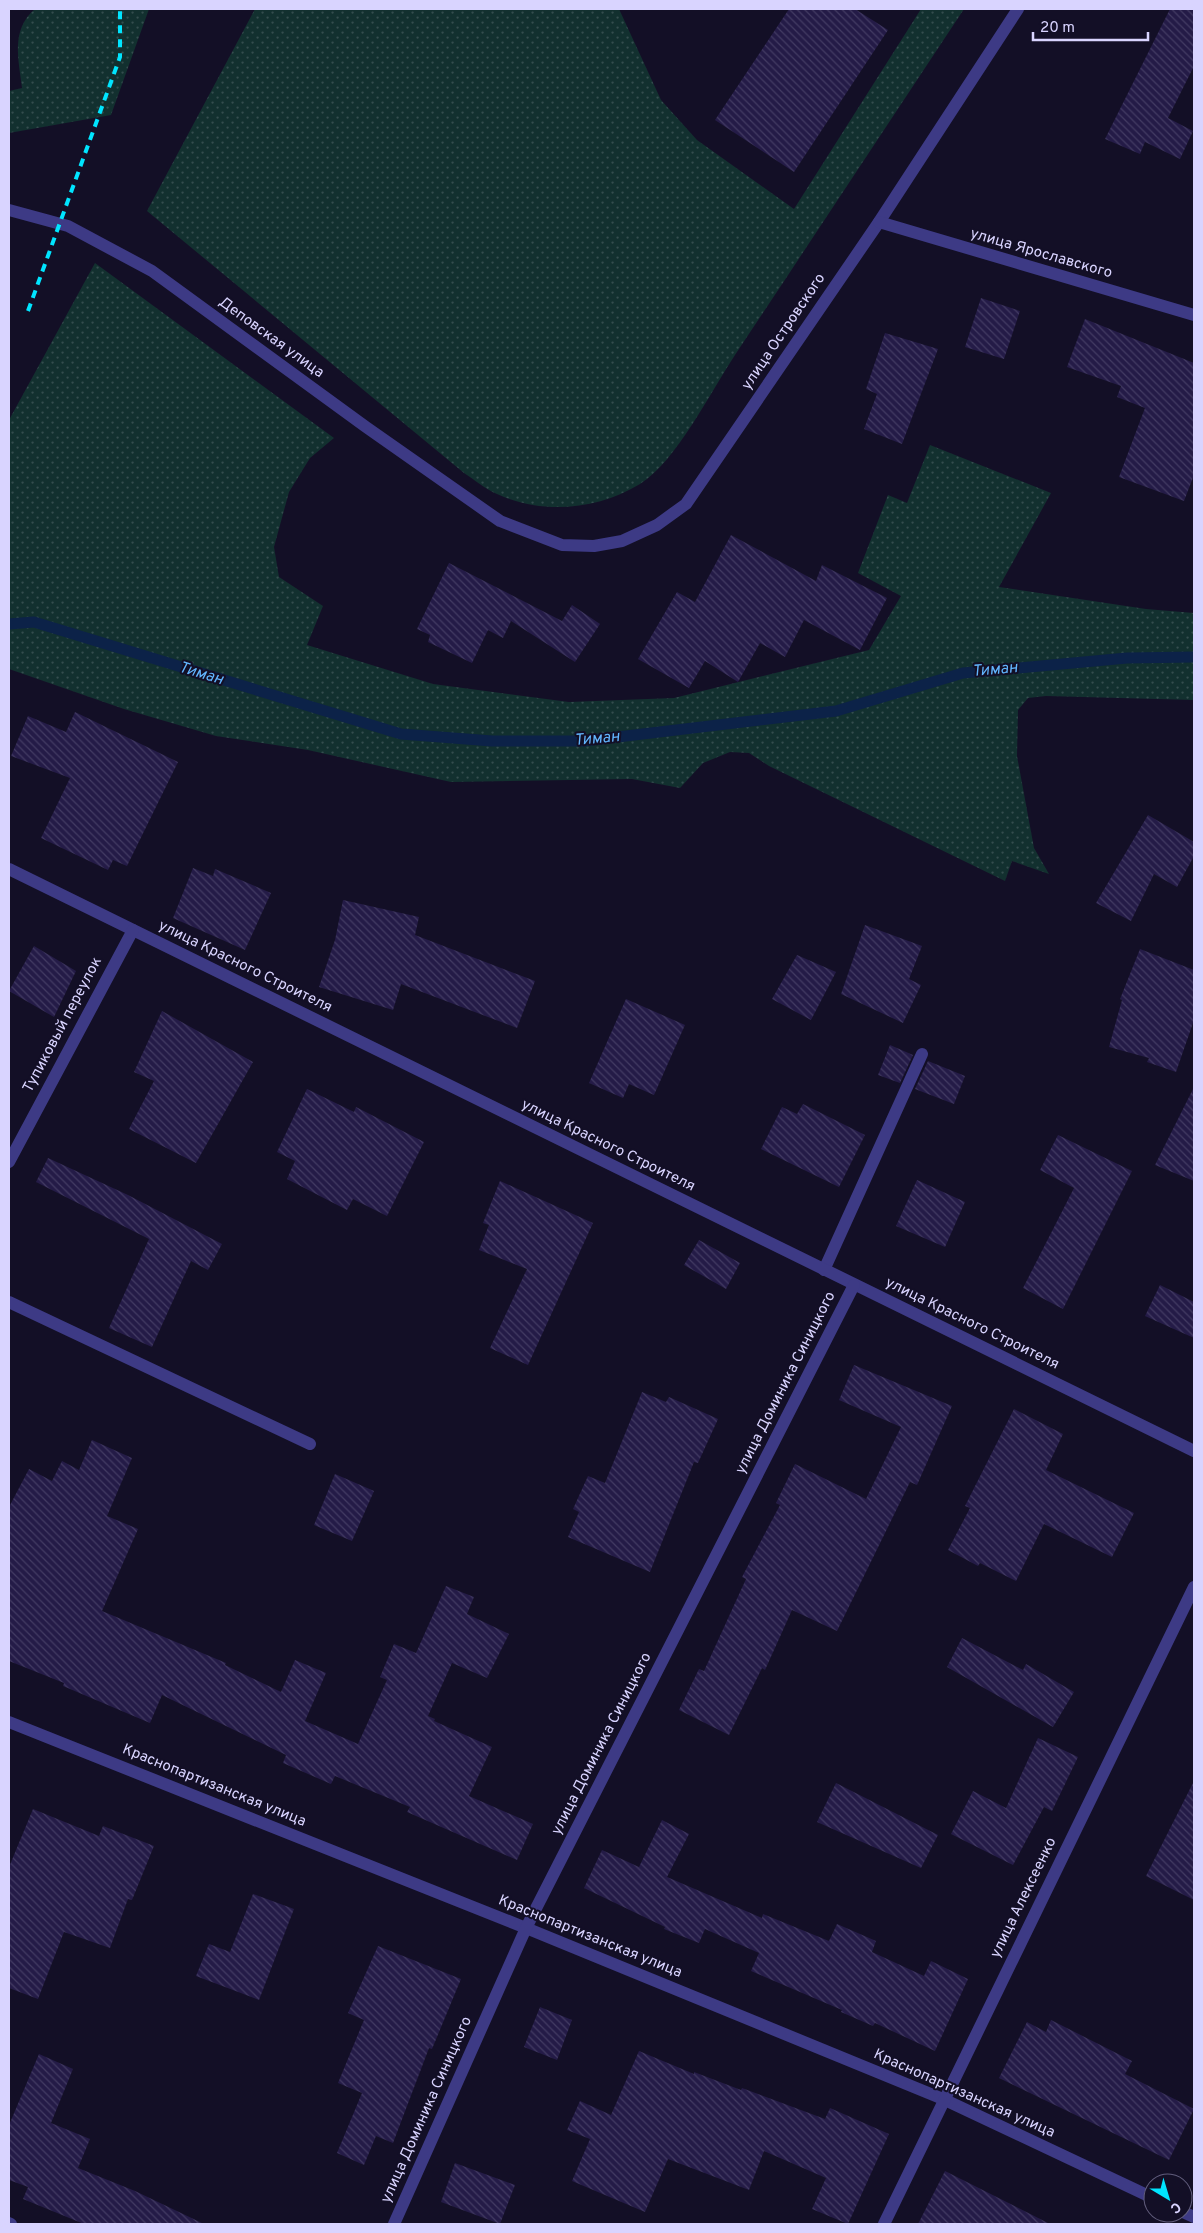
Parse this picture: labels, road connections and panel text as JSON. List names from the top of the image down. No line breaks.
{"streets":{"street":["улица Ярославского","улица Островского","Деповская улица","улица Красного Строителя","Тупиковый переулок","улица Доминика Синицкого","Краснопартизанская улица","улица Алексеенко"]},"crossings":[["улица Ярославского","улица Островского"],["улица Островского","Деповская улица"],["улица Красного Строителя","Тупиковый переулок"],["улица Красного Строителя","улица Доминика Синицкого"],["улица Доминика Синицкого","Краснопартизанская улица"],["Краснопартизанская улица","улица Алексеенко"]],"water":["Тиман"],"scale_bar":"20 m","north":"bottom right"}
